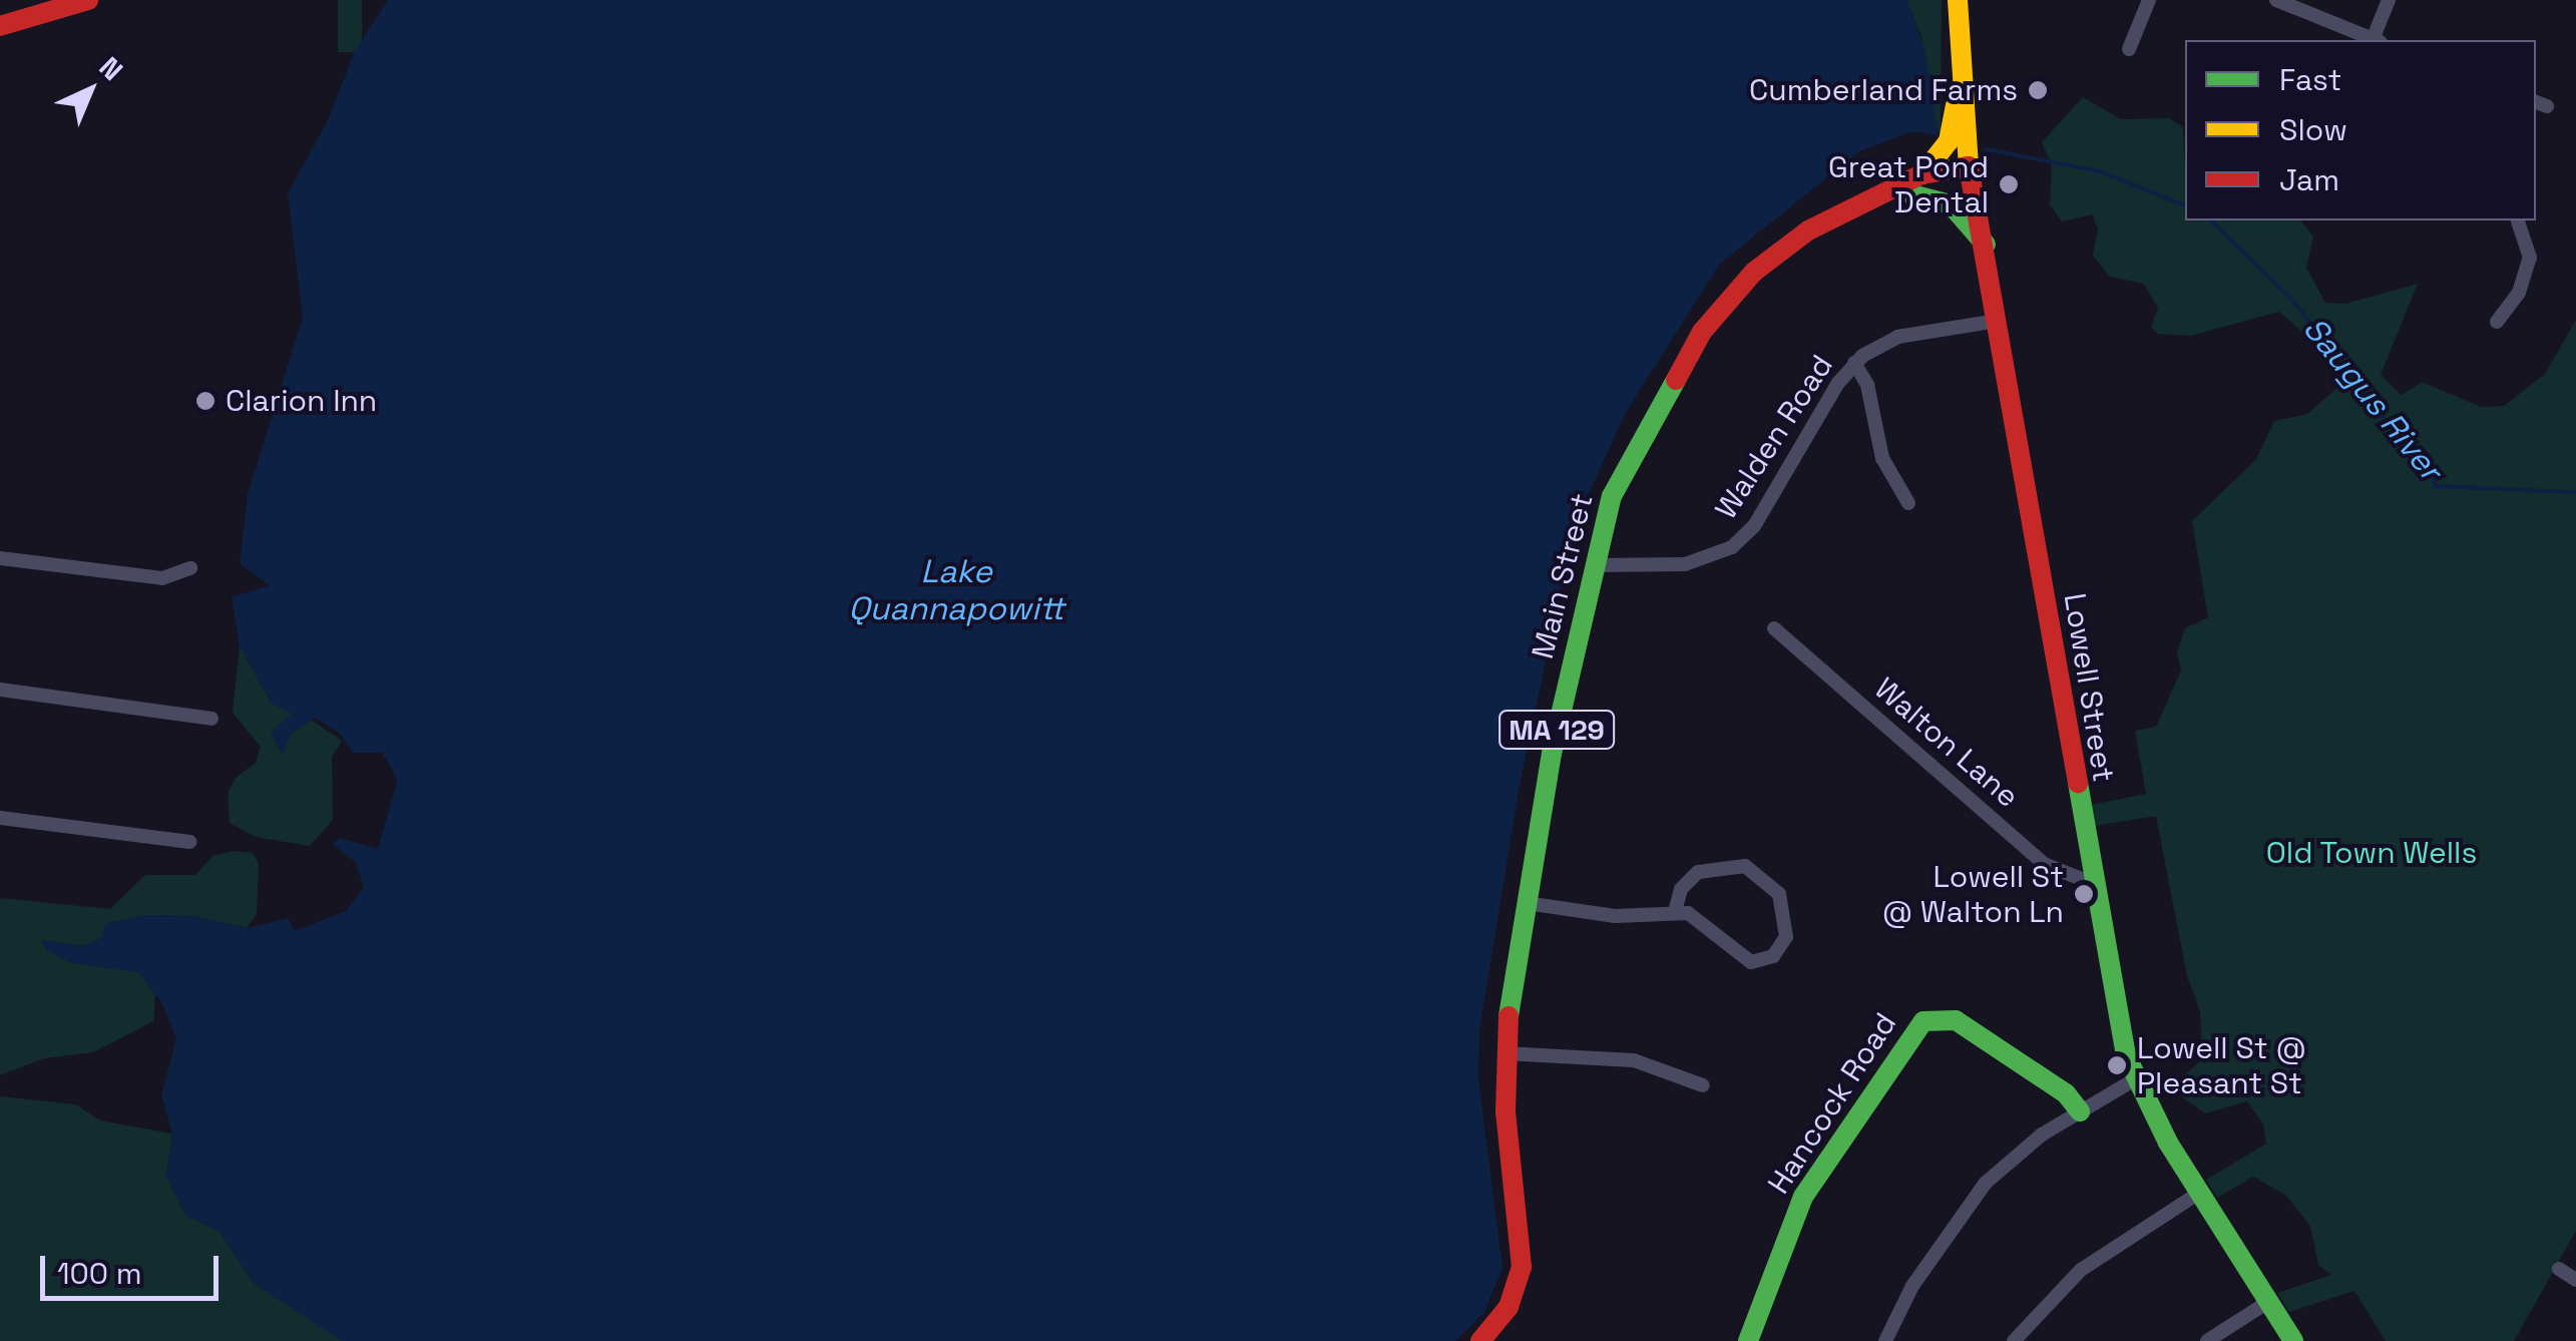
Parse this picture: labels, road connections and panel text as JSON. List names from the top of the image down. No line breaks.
{"streets":{"main road":["Main Street","Lowell Street","MA 129","Hancock Road"],"street":["Walden Road","Walton Lane"]},"crossings":[["Walden Road","Main Street"],["Walden Road","Lowell Street"],["Main Street","Lowell Street"],["Main Street","MA 129"],["Lowell Street","MA 129"],["Lowell Street","Walton Lane"]],"water":["Saugus River","Lake Quannapowitt"],"parks":["Old Town Wells"],"places":["Cumberland Farms","Great Pond Dental","Clarion Inn","Lowell St @ Walton Ln","Lowell St @ Pleasant St"],"legend":["Fast","Slow","Jam"],"scale_bar":"100 m","north":"top right"}
